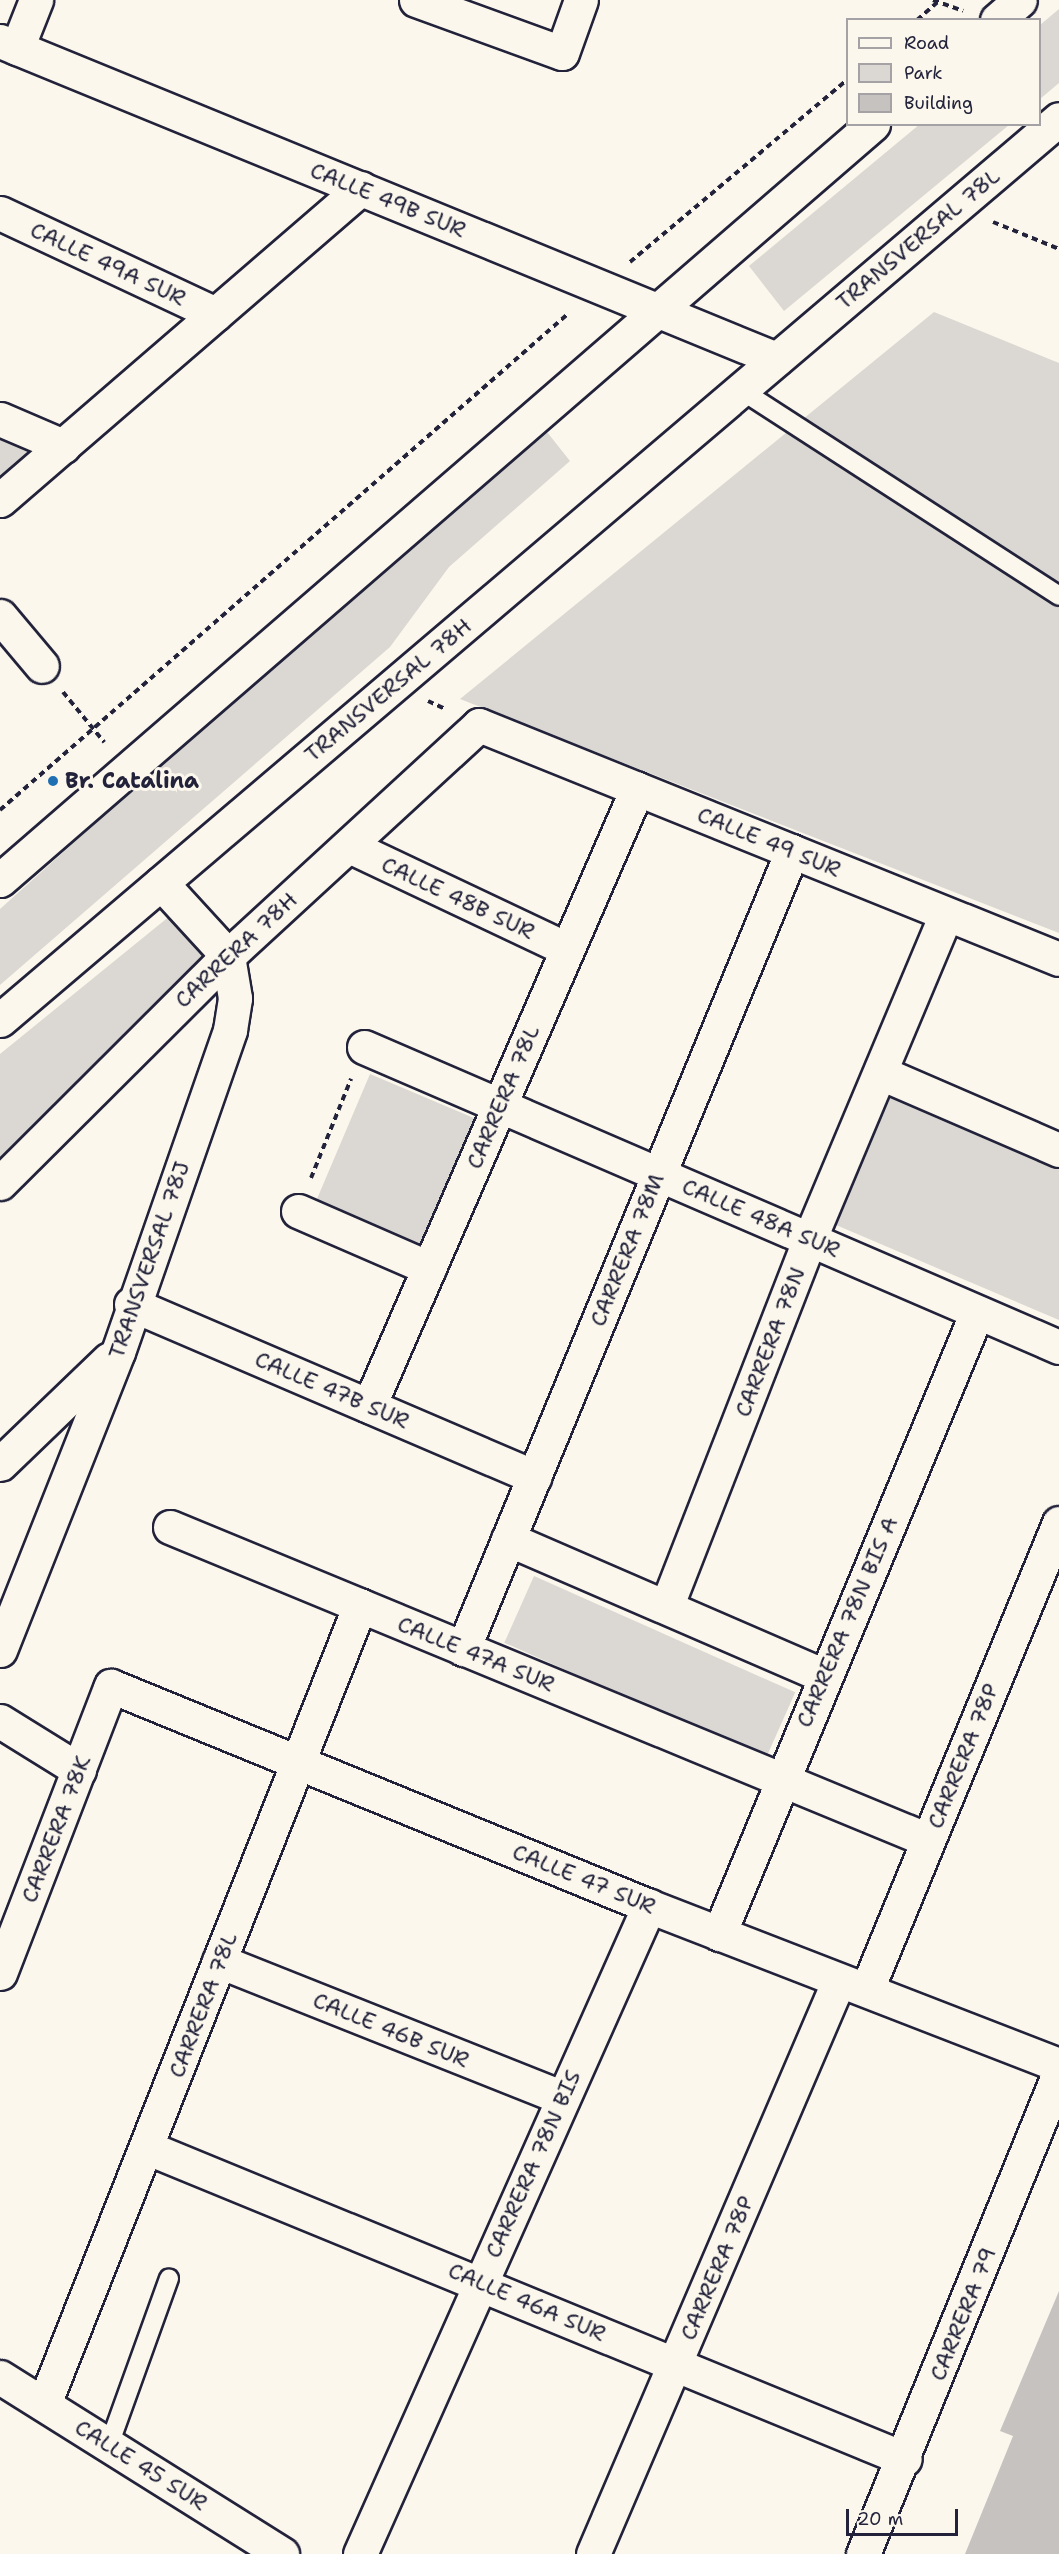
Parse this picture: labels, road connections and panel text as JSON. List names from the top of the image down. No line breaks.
{"streets":{"street":["CALLE 49B SUR","TRANSVERSAL 78L","CALLE 49A SUR","TRANSVERSAL 78H","CALLE 49 SUR","CALLE 48B SUR","CARRERA 78H","CARRERA 78L","CALLE 48A SUR","CARRERA 78M","TRANSVERSAL 78J","CARRERA 78N","CALLE 47B SUR","CARRERA 78N BIS A","CALLE 47A SUR","CARRERA 78P","CARRERA 78K","CALLE 47 SUR","CALLE 46B SUR","CARRERA 78N BIS","CALLE 46A SUR","CARRERA 79","CALLE 45 SUR"]},"crossings":[["CALLE 49B SUR","TRANSVERSAL 78L"],["CALLE 49B SUR","TRANSVERSAL 78H"],["TRANSVERSAL 78L","TRANSVERSAL 78H"],["CALLE 49 SUR","CARRERA 78H"],["CALLE 49 SUR","CARRERA 78L"],["CALLE 49 SUR","CARRERA 78M"],["CALLE 49 SUR","CARRERA 78N"],["CALLE 48B SUR","CARRERA 78H"],["CALLE 48B SUR","CARRERA 78L"],["CARRERA 78H","TRANSVERSAL 78J"],["CARRERA 78L","CALLE 48A SUR"],["CARRERA 78L","CALLE 47B SUR"],["CARRERA 78L","CALLE 47A SUR"],["CARRERA 78L","CALLE 47 SUR"],["CARRERA 78L","CALLE 46B SUR"],["CARRERA 78L","CALLE 46A SUR"],["CARRERA 78L","CALLE 45 SUR"],["CALLE 48A SUR","CARRERA 78M"],["CALLE 48A SUR","CARRERA 78N"],["CALLE 48A SUR","CARRERA 78N BIS A"],["CARRERA 78M","CALLE 47B SUR"],["CARRERA 78M","CALLE 47A SUR"],["TRANSVERSAL 78J","CALLE 47B SUR"],["CARRERA 78N BIS A","CALLE 47A SUR"],["CARRERA 78N BIS A","CALLE 47 SUR"],["CALLE 47A SUR","CARRERA 78P"],["CARRERA 78P","CALLE 47 SUR"],["CARRERA 78P","CALLE 46A SUR"],["CARRERA 78K","CALLE 47 SUR"],["CALLE 47 SUR","CARRERA 78N BIS"],["CALLE 46B SUR","CARRERA 78N BIS"],["CARRERA 78N BIS","CALLE 46A SUR"],["CALLE 46A SUR","CARRERA 79"]],"places":["Br. Catalina"],"legend":["Road","Park","Building"],"scale_bar":"20 m"}
